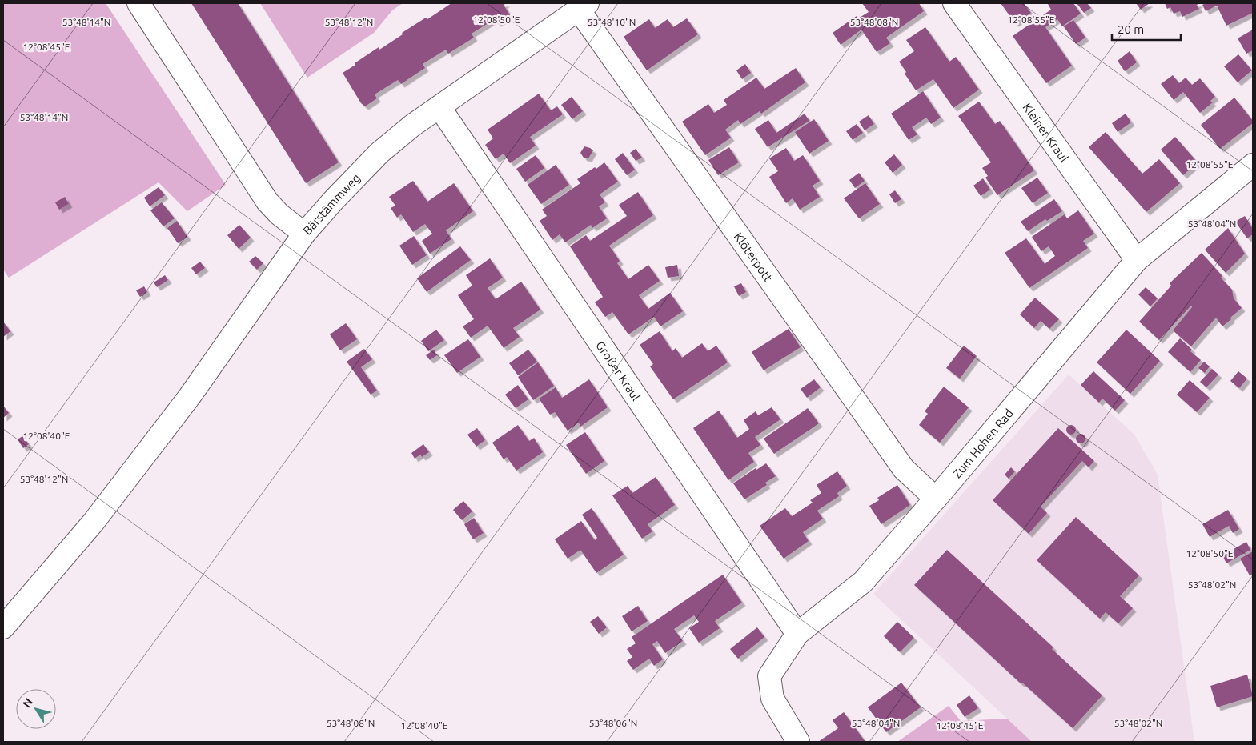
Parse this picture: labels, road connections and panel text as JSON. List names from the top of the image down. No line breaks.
{"streets":{"street":["Kleiner Kraul","Bärstämmweg","Klöterpott","Großer Kraul","Zum Hohen Rad"]},"crossings":[["Kleiner Kraul","Zum Hohen Rad"],["Bärstämmweg","Klöterpott"],["Bärstämmweg","Großer Kraul"],["Klöterpott","Zum Hohen Rad"],["Großer Kraul","Zum Hohen Rad"]],"scale_bar":"20 m","north":"top left","coordinates":["12°08'50\"E","12°08'55\"E","53°48'14\"N","53°48'12\"N","53°48'10\"N","53°48'08\"N","12°08'45\"E","53°48'04\"N","12°08'40\"E","53°48'02\"N","53°48'06\"N"]}
